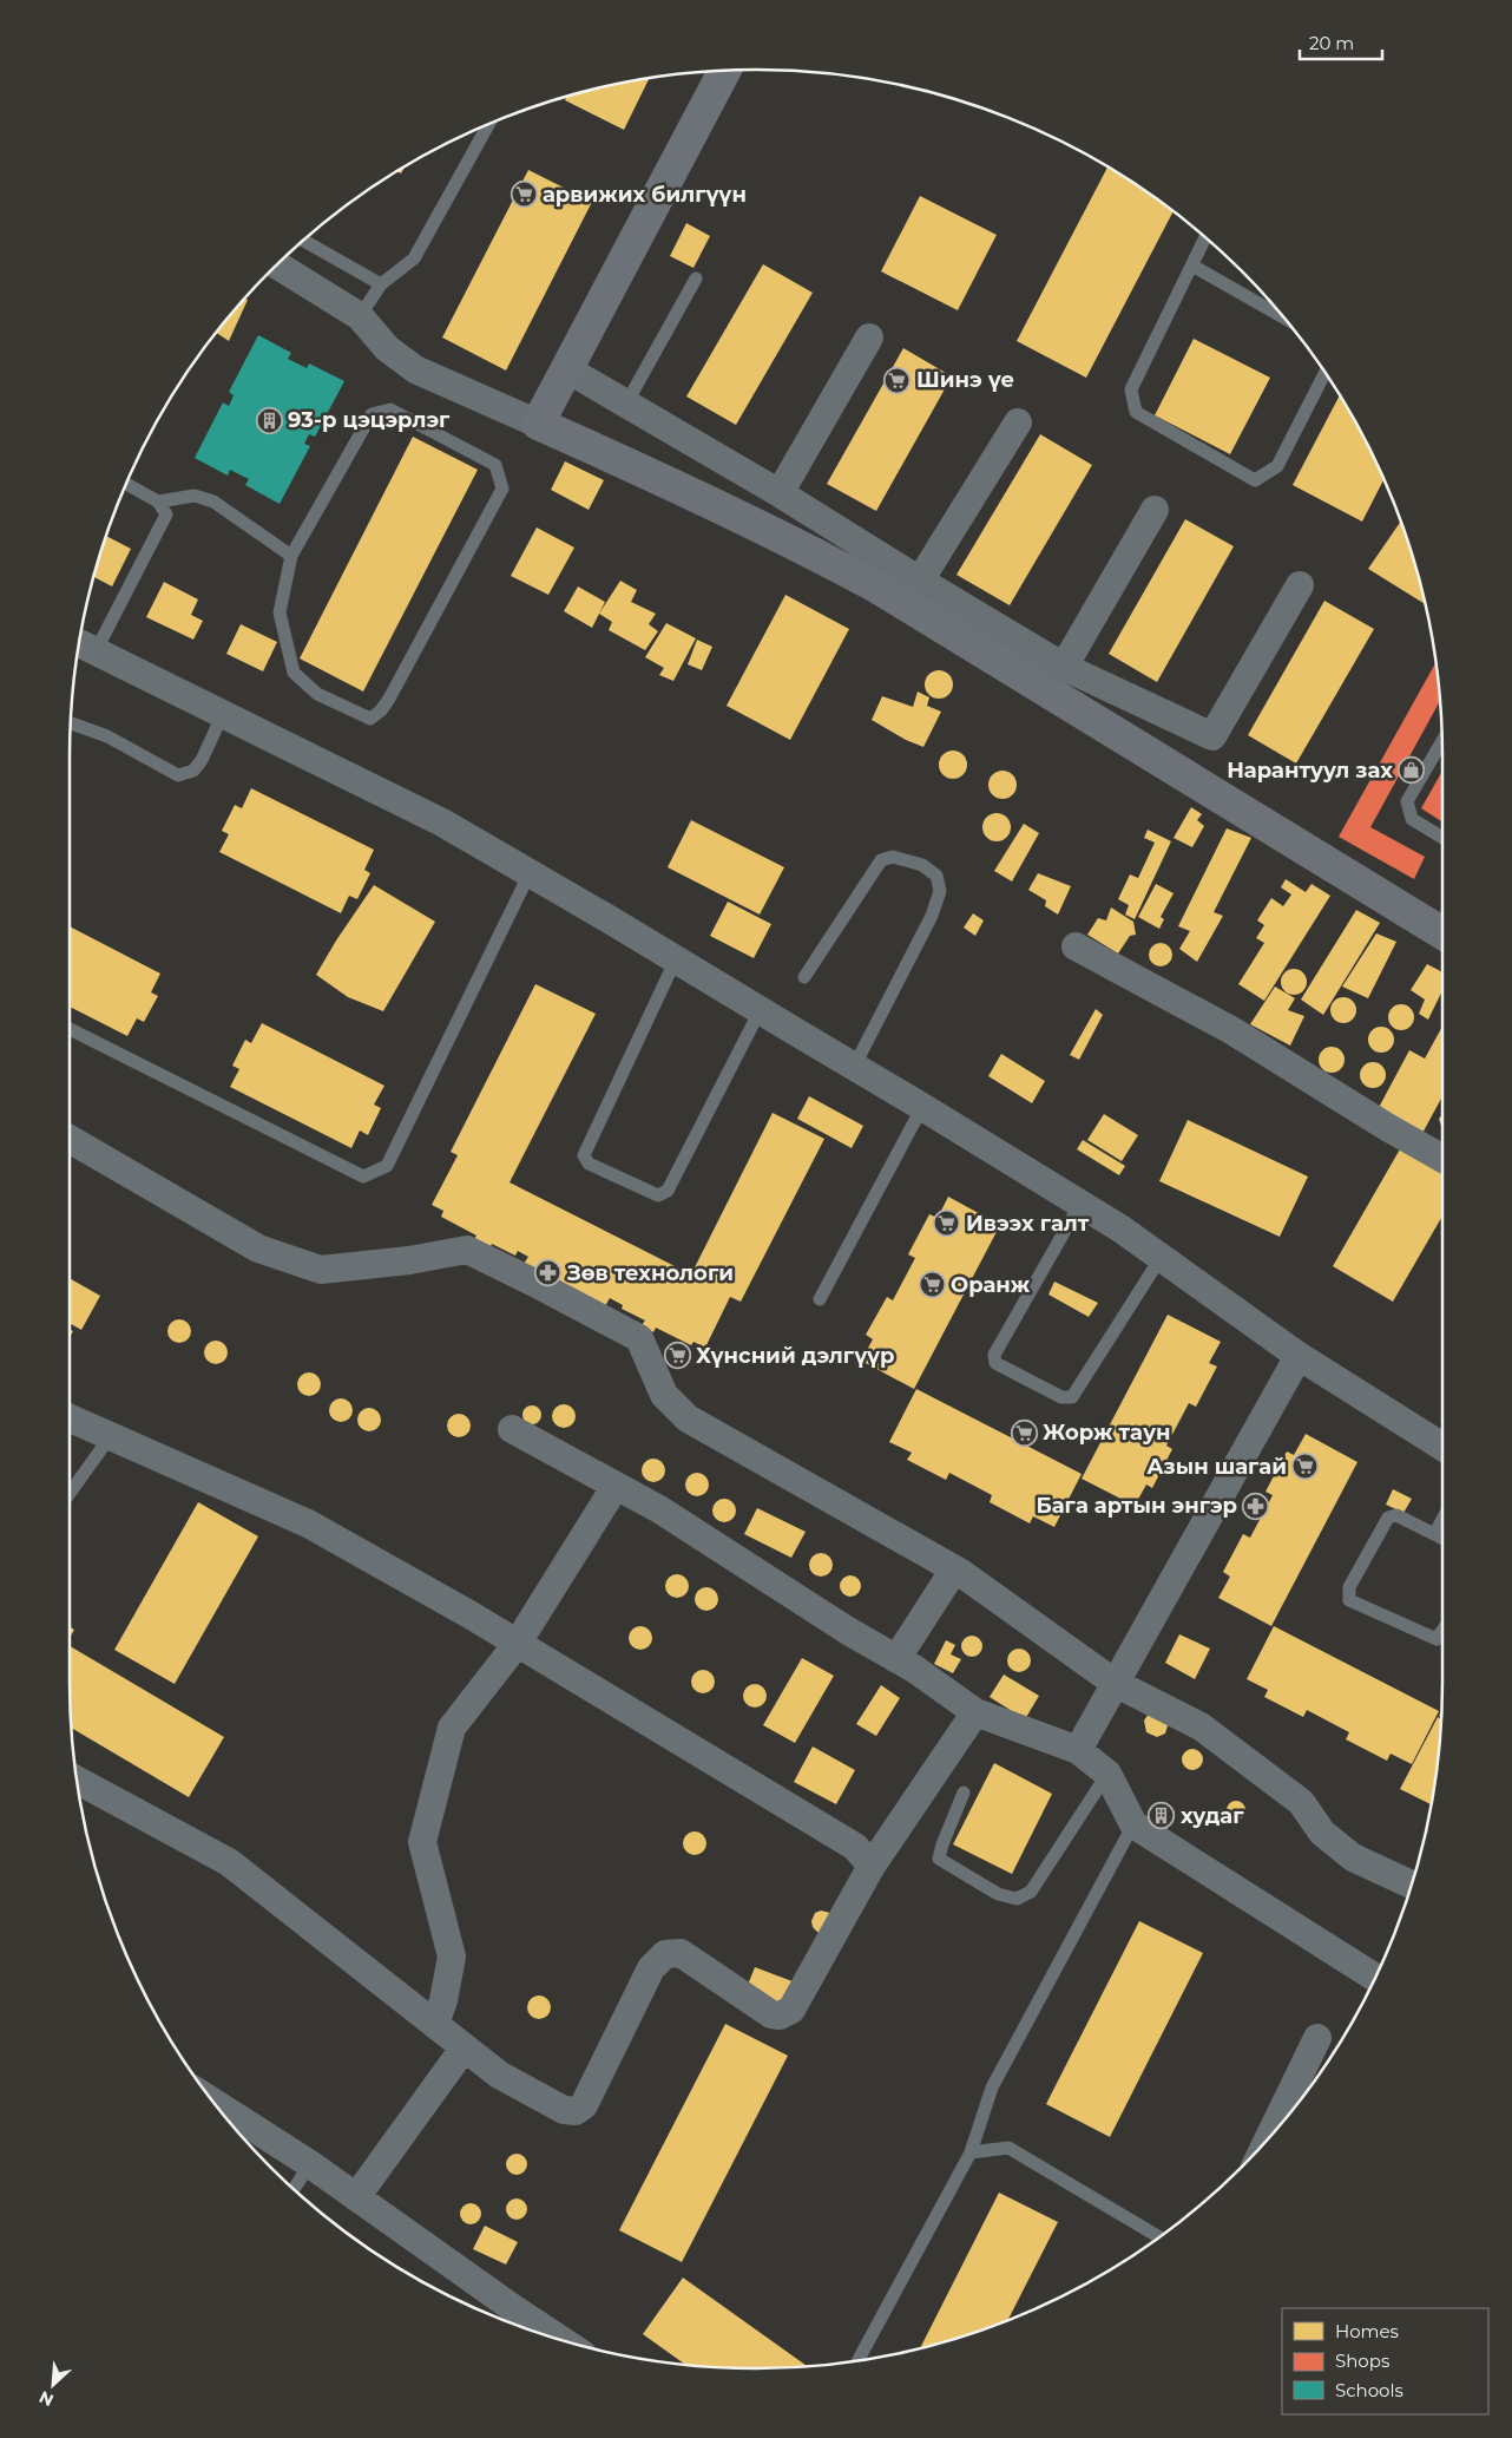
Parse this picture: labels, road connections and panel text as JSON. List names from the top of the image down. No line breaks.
{"places":{"supermarket":["арвижих билгүүн","Шинэ үе","Ивээх галт","Оранж","Хүнсний дэлгүүр","Жорж таун","Азын шагай"],"building":["93-р цэцэрлэг","худаг"],"shop":["Нарантуул зах"],"pharmacy":["Зөв технологи","Бага артын энгэр"]},"legend":["Homes","Shops","Schools"],"scale_bar":"20 m","north":"bottom left"}
